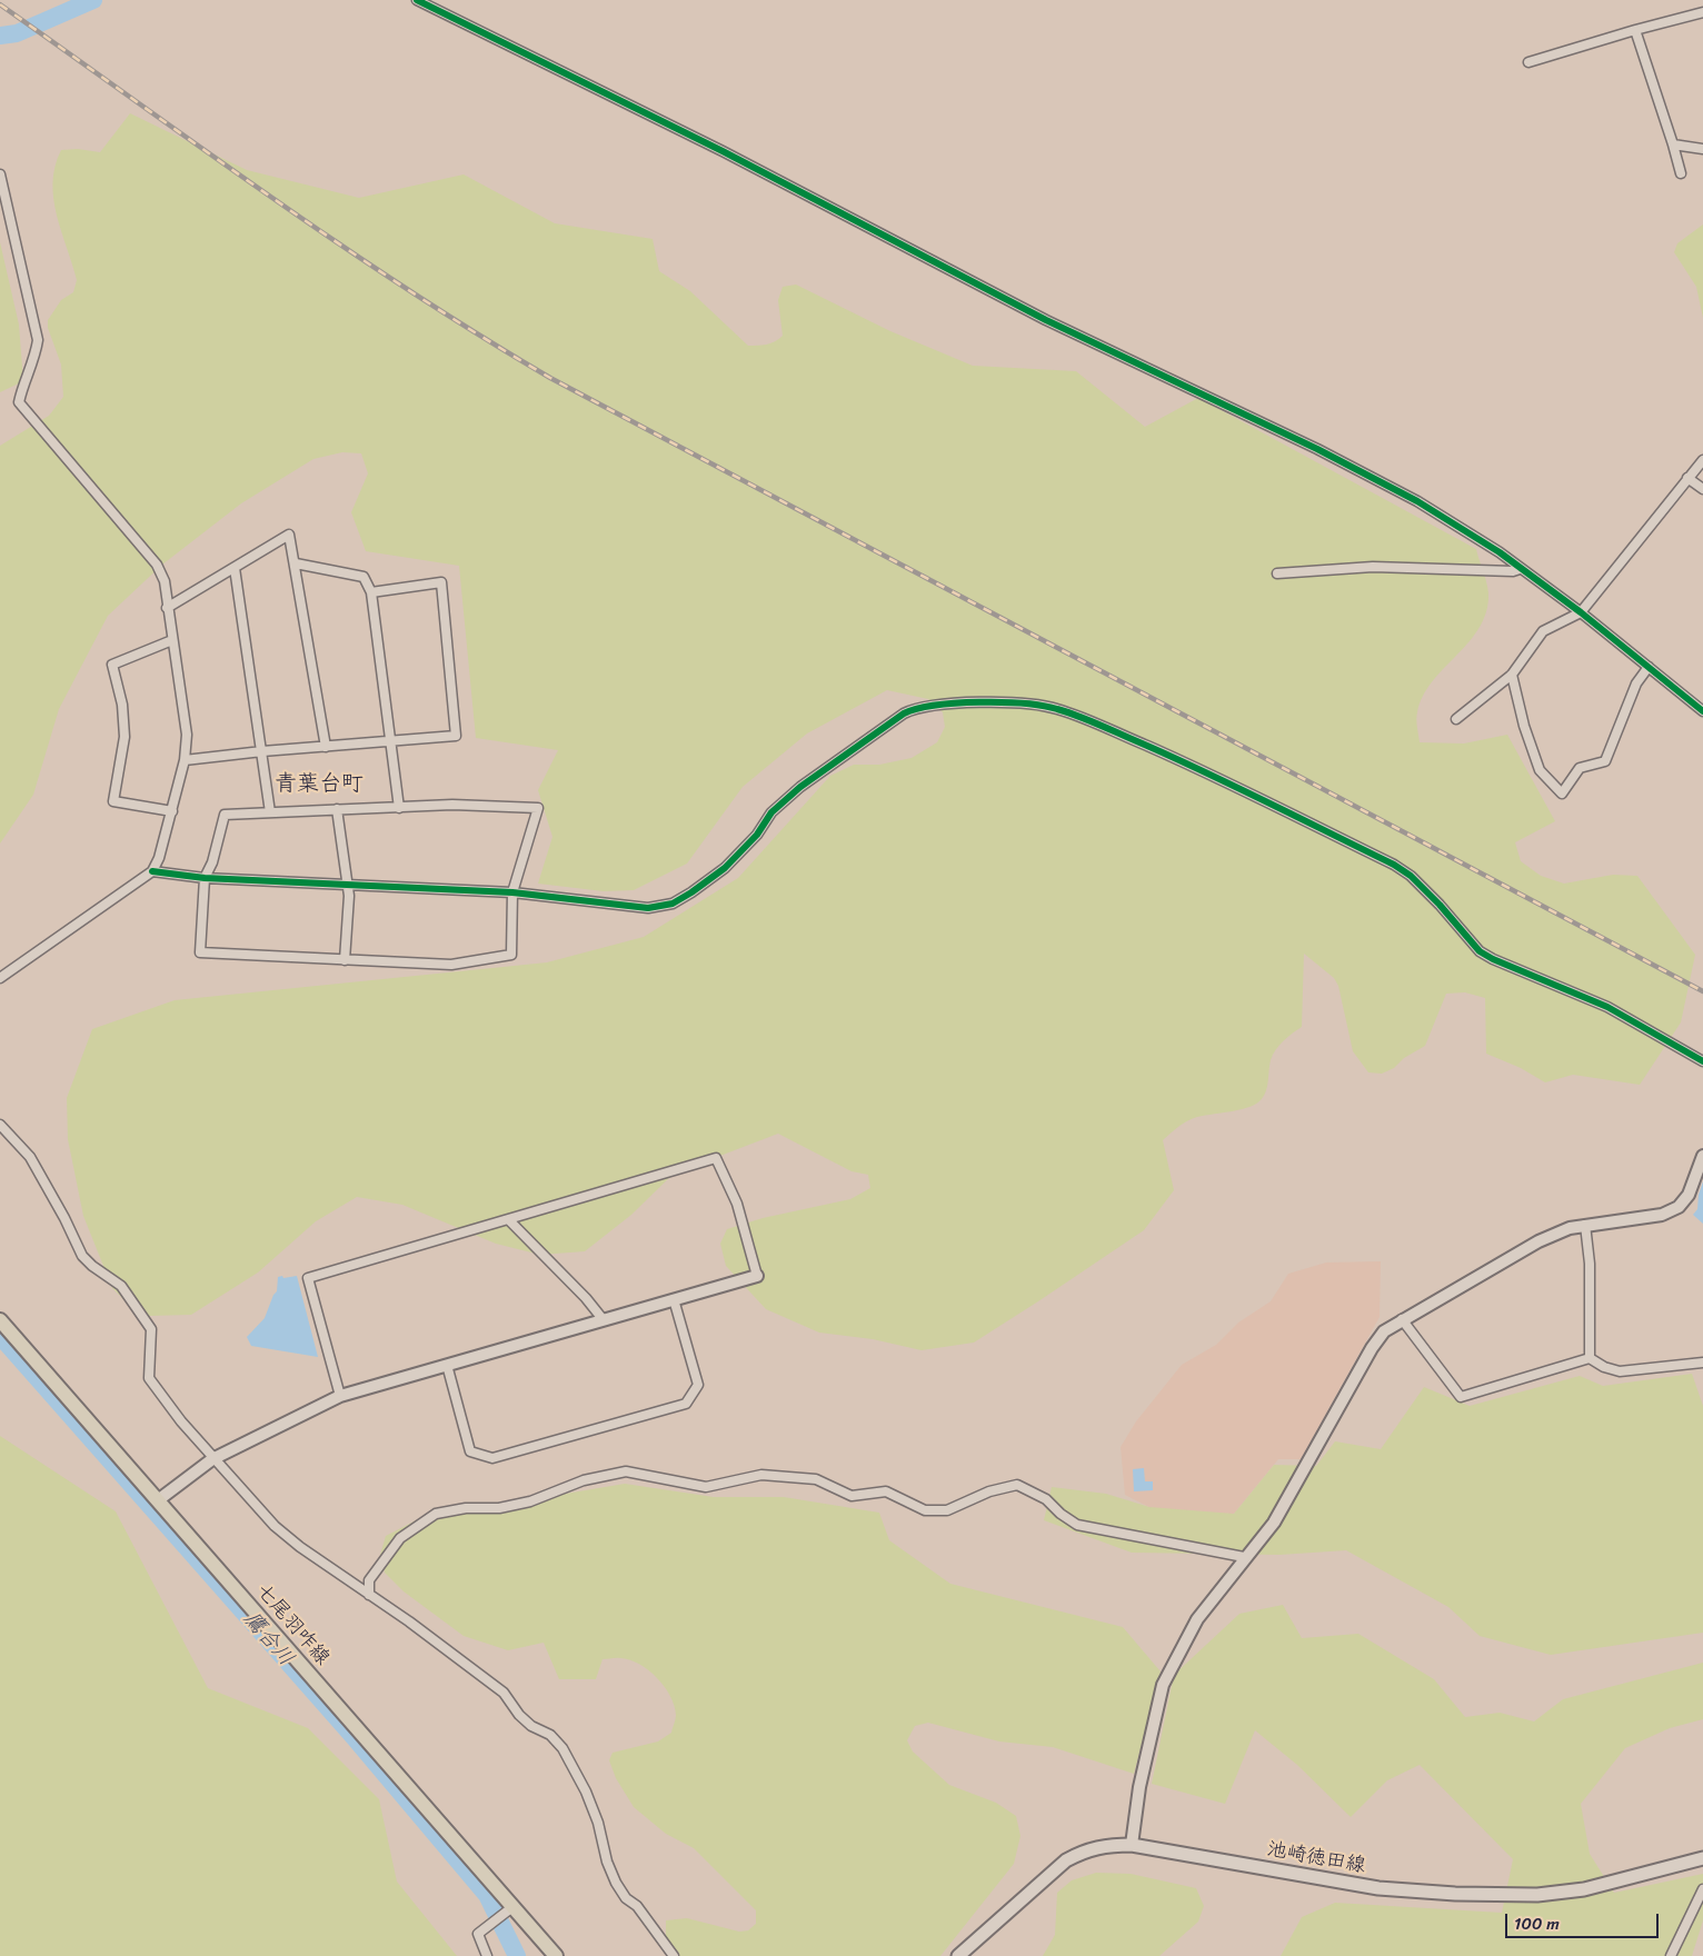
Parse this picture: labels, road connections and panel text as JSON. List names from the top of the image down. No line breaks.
{"streets":{"main road":["七尾羽咋線","池崎徳田線"]},"districts":["青葉台町"],"water":["鷹合川"],"scale_bar":"100 m"}
